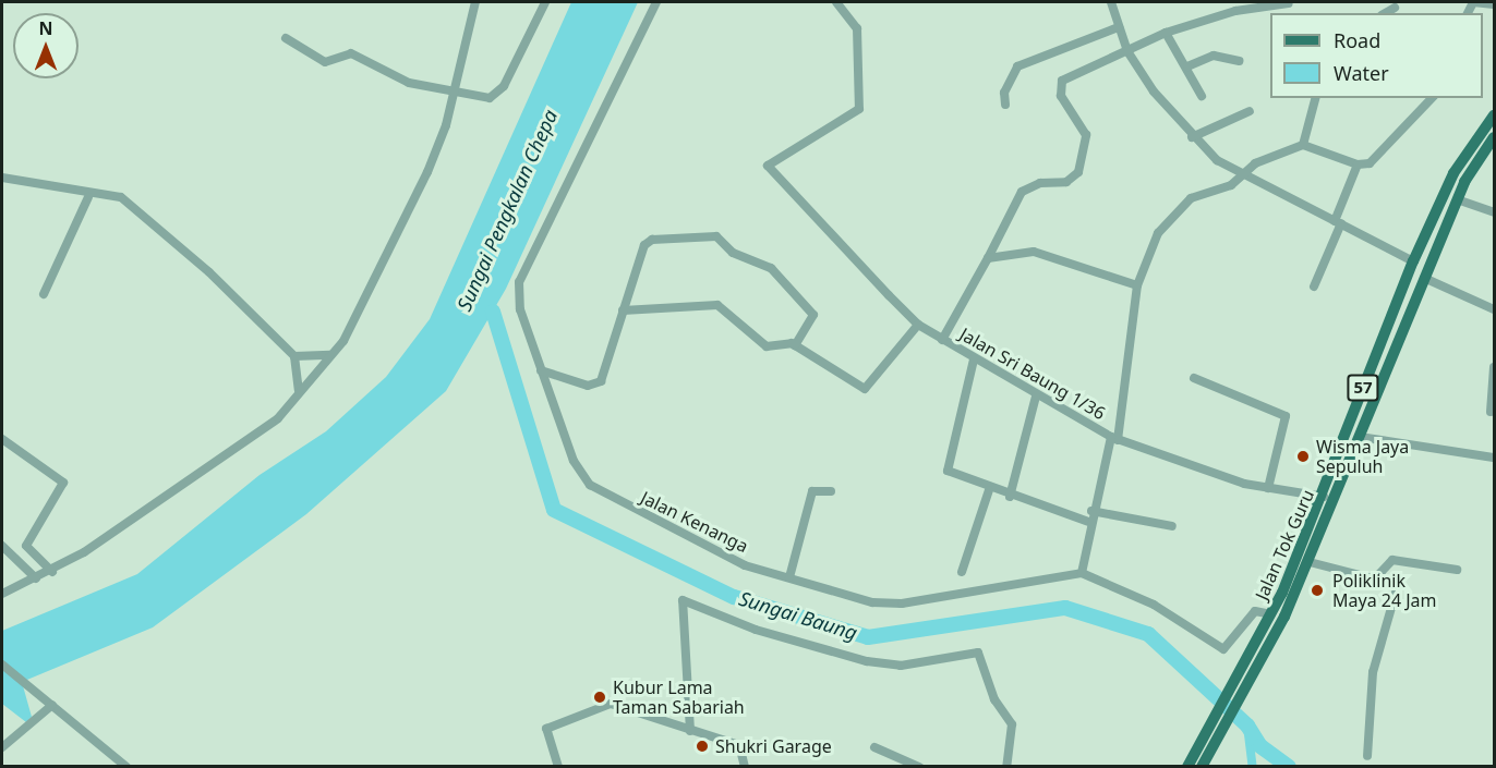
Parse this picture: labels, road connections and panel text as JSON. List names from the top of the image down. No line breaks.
{"streets":{"main road":["57","Jalan Tok Guru"],"street":["Jalan Sri Baung 1/36","Jalan Kenanga"]},"crossings":[["Jalan Sri Baung 1/36","Jalan Tok Guru"]],"water":["Sungai Pengkalan Chepa","Sungai Baung"],"places":["Wisma Jaya Sepuluh","Poliklinik Maya 24 Jam","Kubur Lama Taman Sabariah","Shukri Garage"],"legend":["Road","Water"],"north":"top"}
